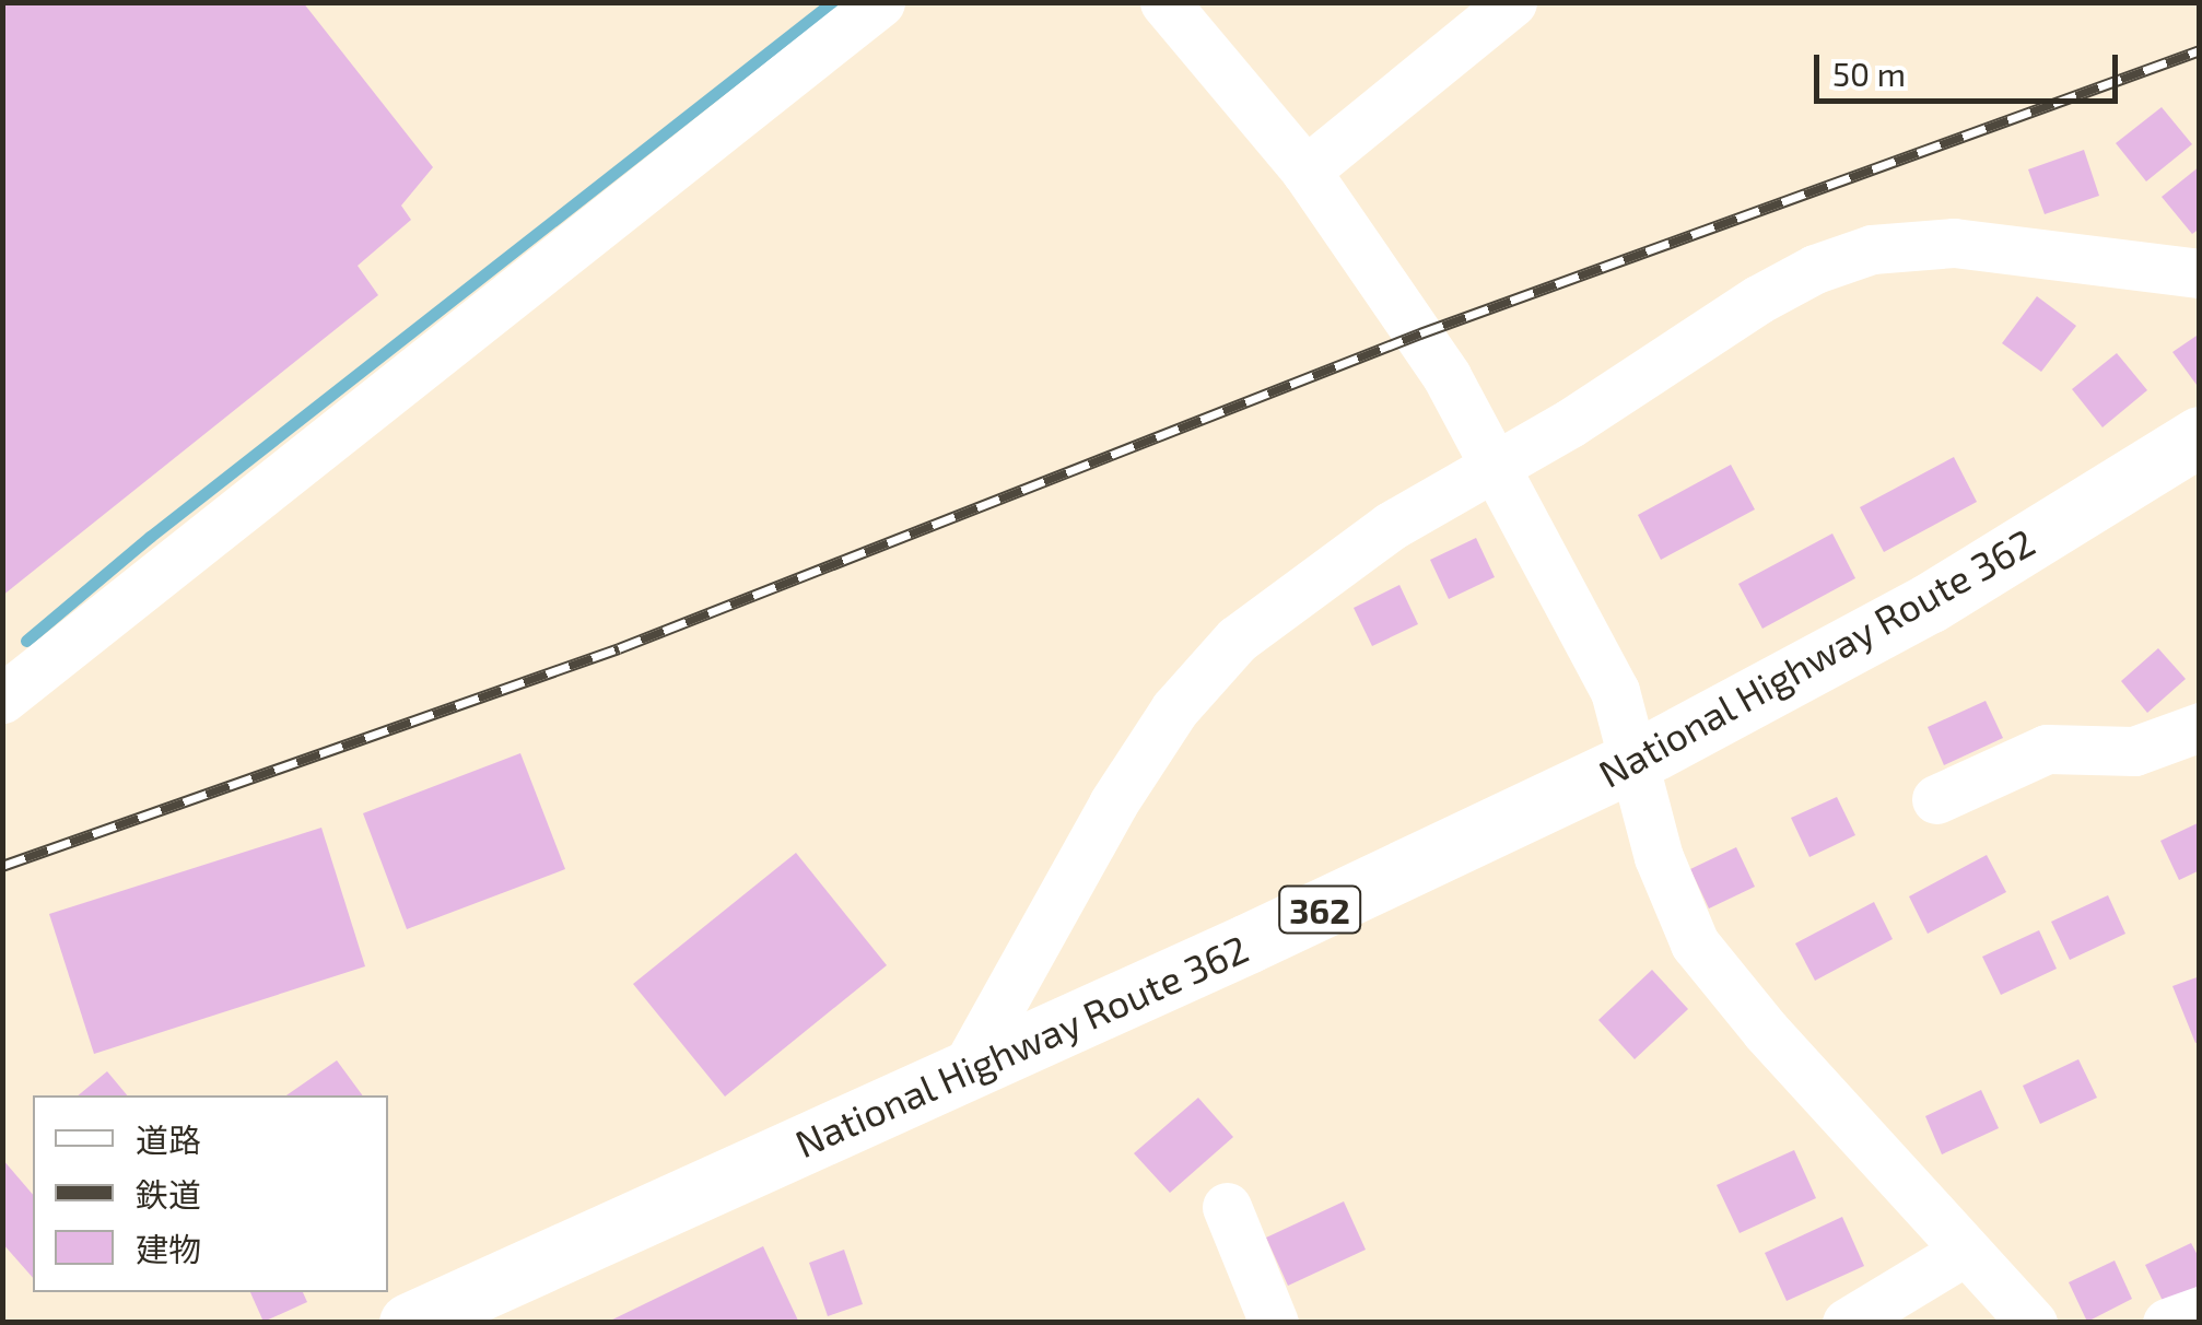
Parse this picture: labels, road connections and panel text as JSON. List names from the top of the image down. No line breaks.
{"streets":{"highway":["National Highway Route 362","362"]},"legend":["道路","鉄道","建物"],"scale_bar":"50 m"}
